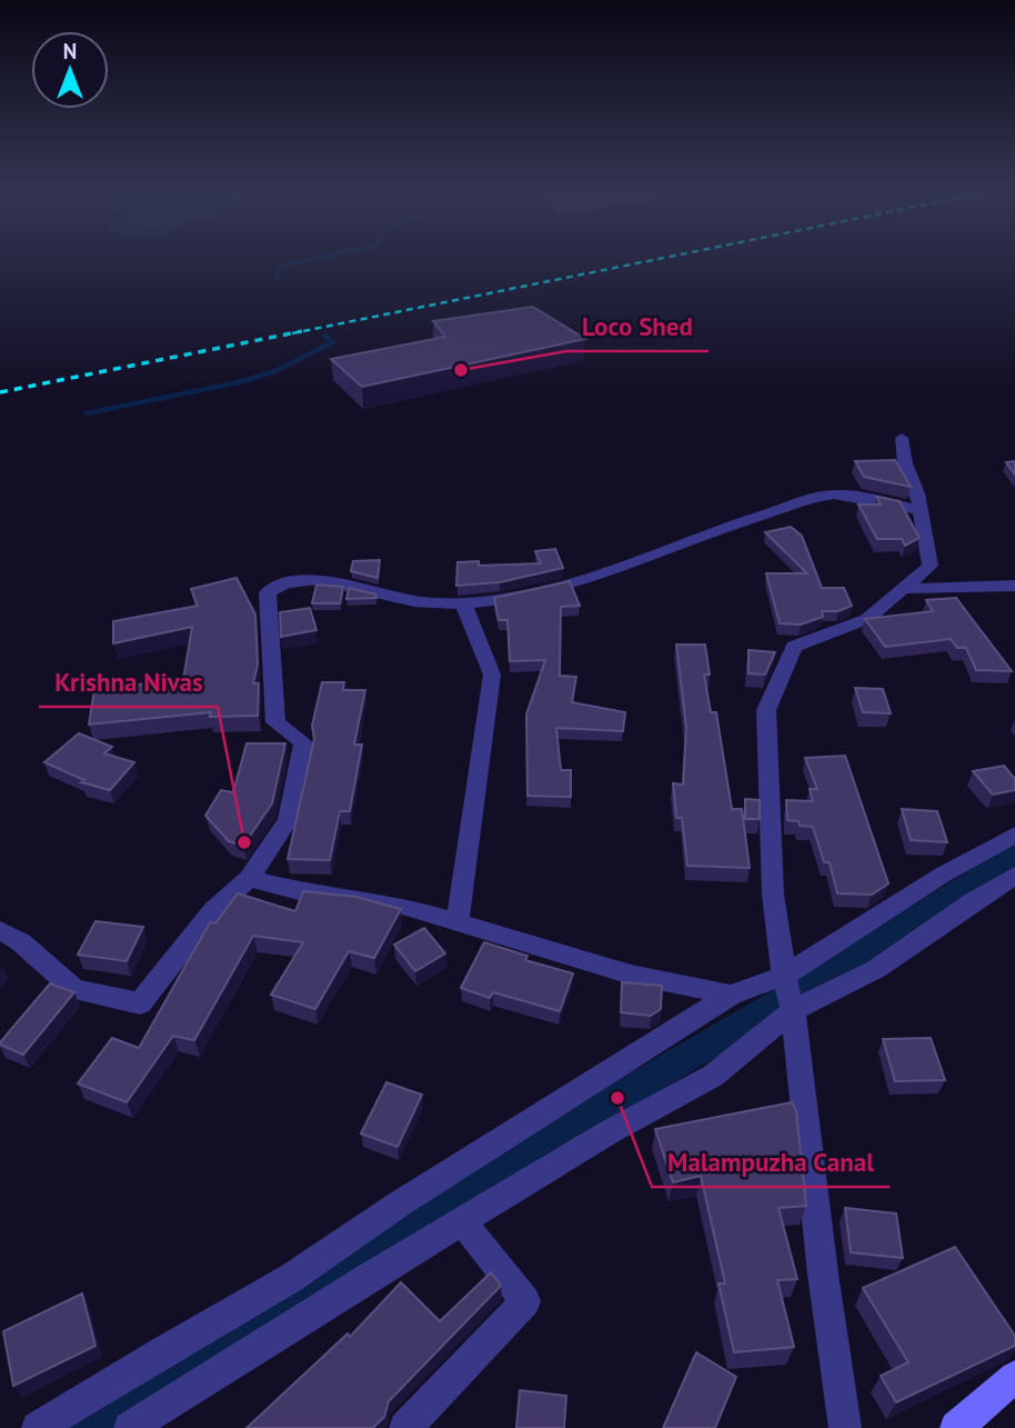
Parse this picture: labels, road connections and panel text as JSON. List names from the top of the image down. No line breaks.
{"places":["Loco Shed","Krishna Nivas","Malampuzha Canal"],"north":"top"}
